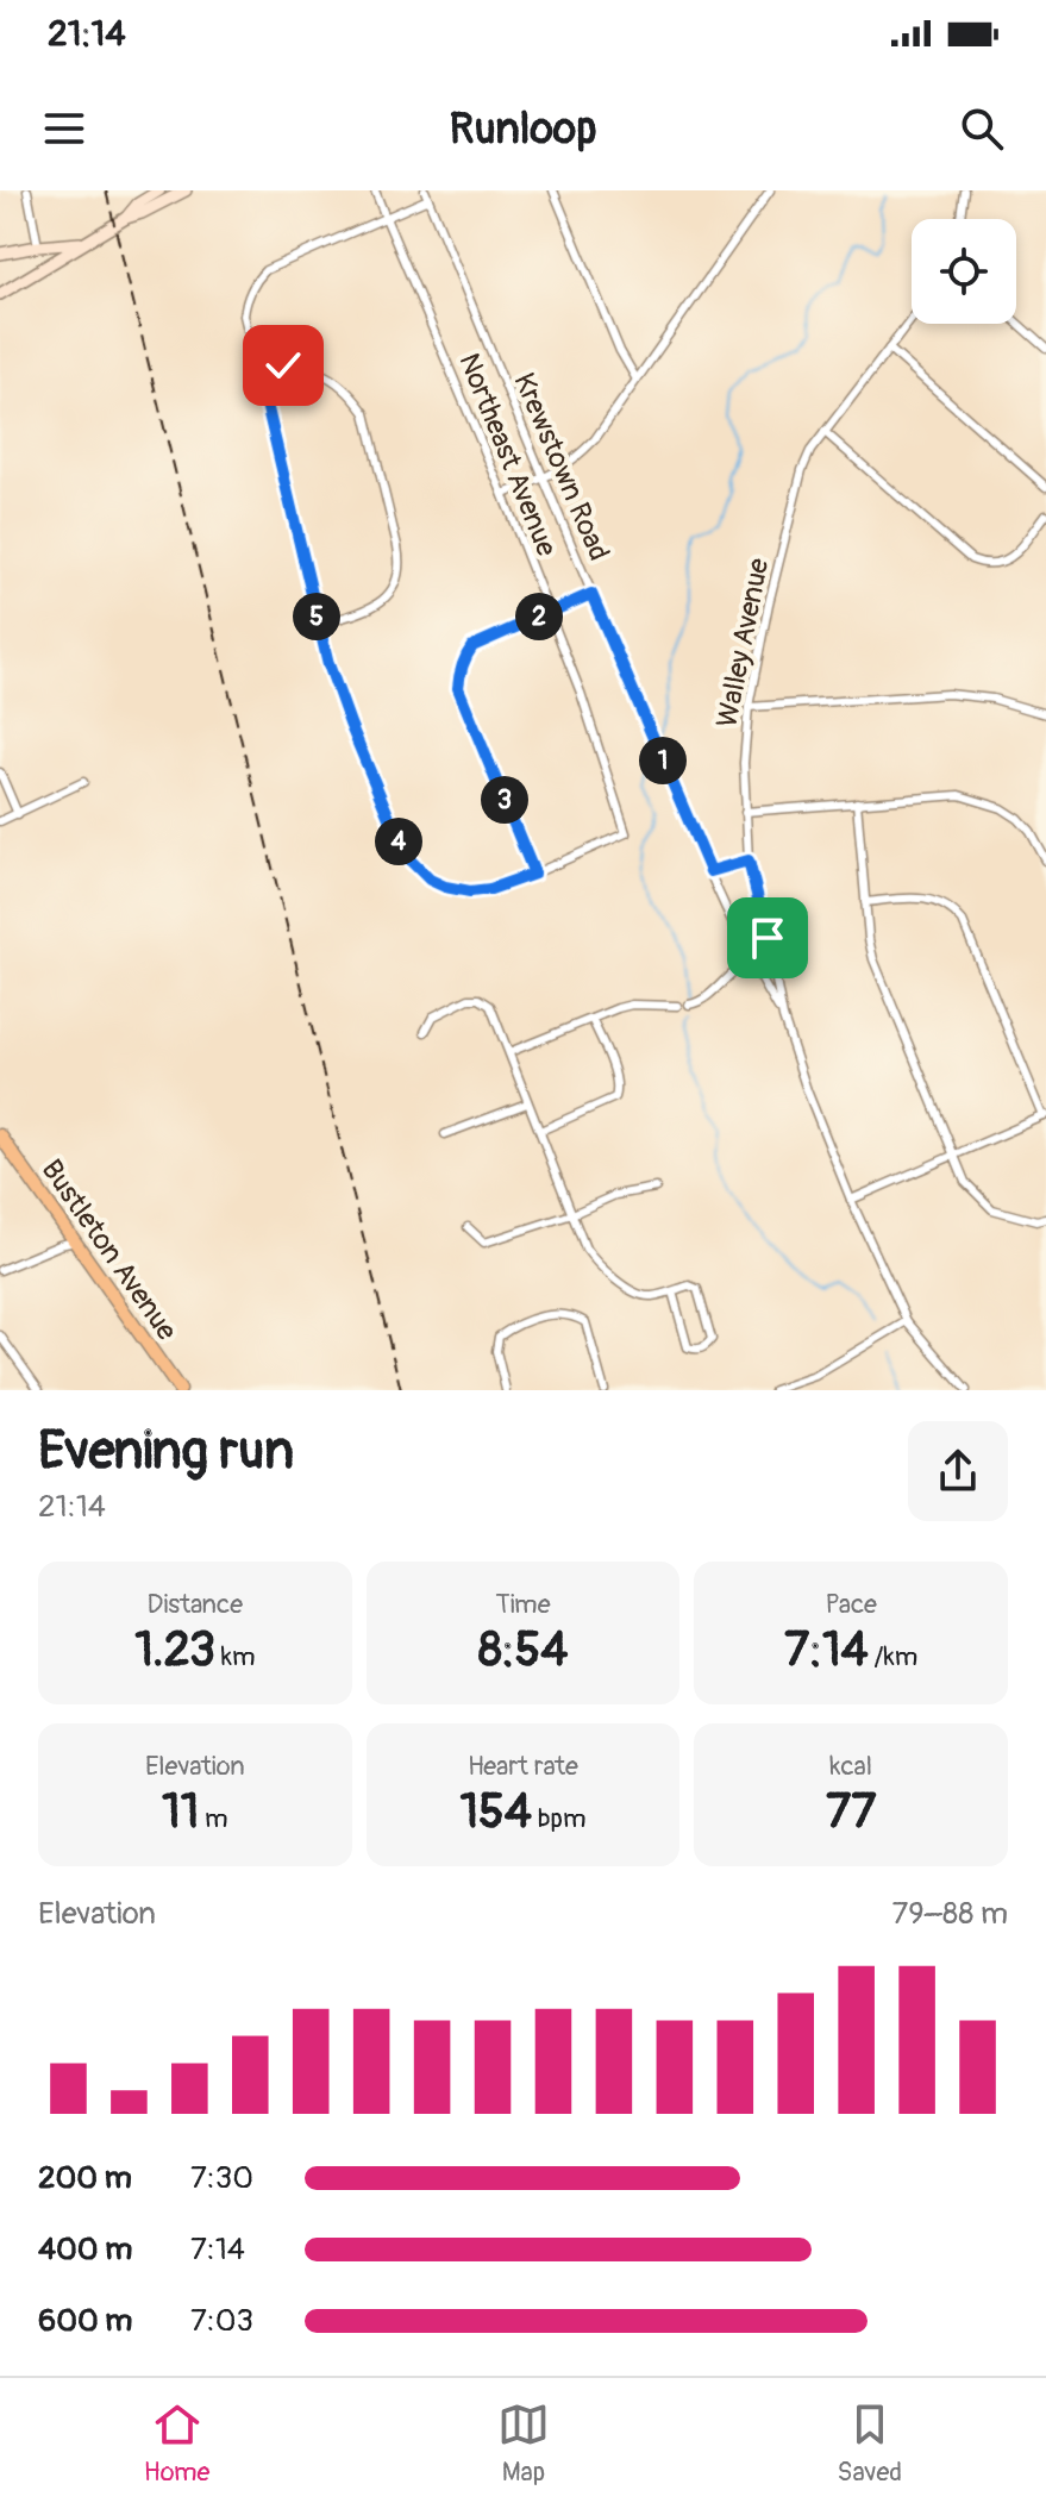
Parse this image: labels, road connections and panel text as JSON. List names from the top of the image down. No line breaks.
{"streets":{"main road":["Bustleton Avenue"],"street":["Northeast Avenue","Krewstown Road","Walley Avenue"]},"crossings":[["Krewstown Road","Walley Avenue"]],"page":{"status":"21:14","header":"Runloop","pins":["2","5","1","3","4"],"heading":["Evening run","21:14"],"stats":[["Distance","1.23 km"],["Time","8:54"],["Pace","7:14 /km"],["Elevation","11 m"],["Heart rate","154 bpm"],["kcal","77"]],"chart":["Elevation","79–88 m"],"list":[{"name":"200 m","note":"7:30"},{"name":"400 m","note":"7:14"},{"name":"600 m","note":"7:03"}],"tabs":["Home","Map","Saved"]}}
